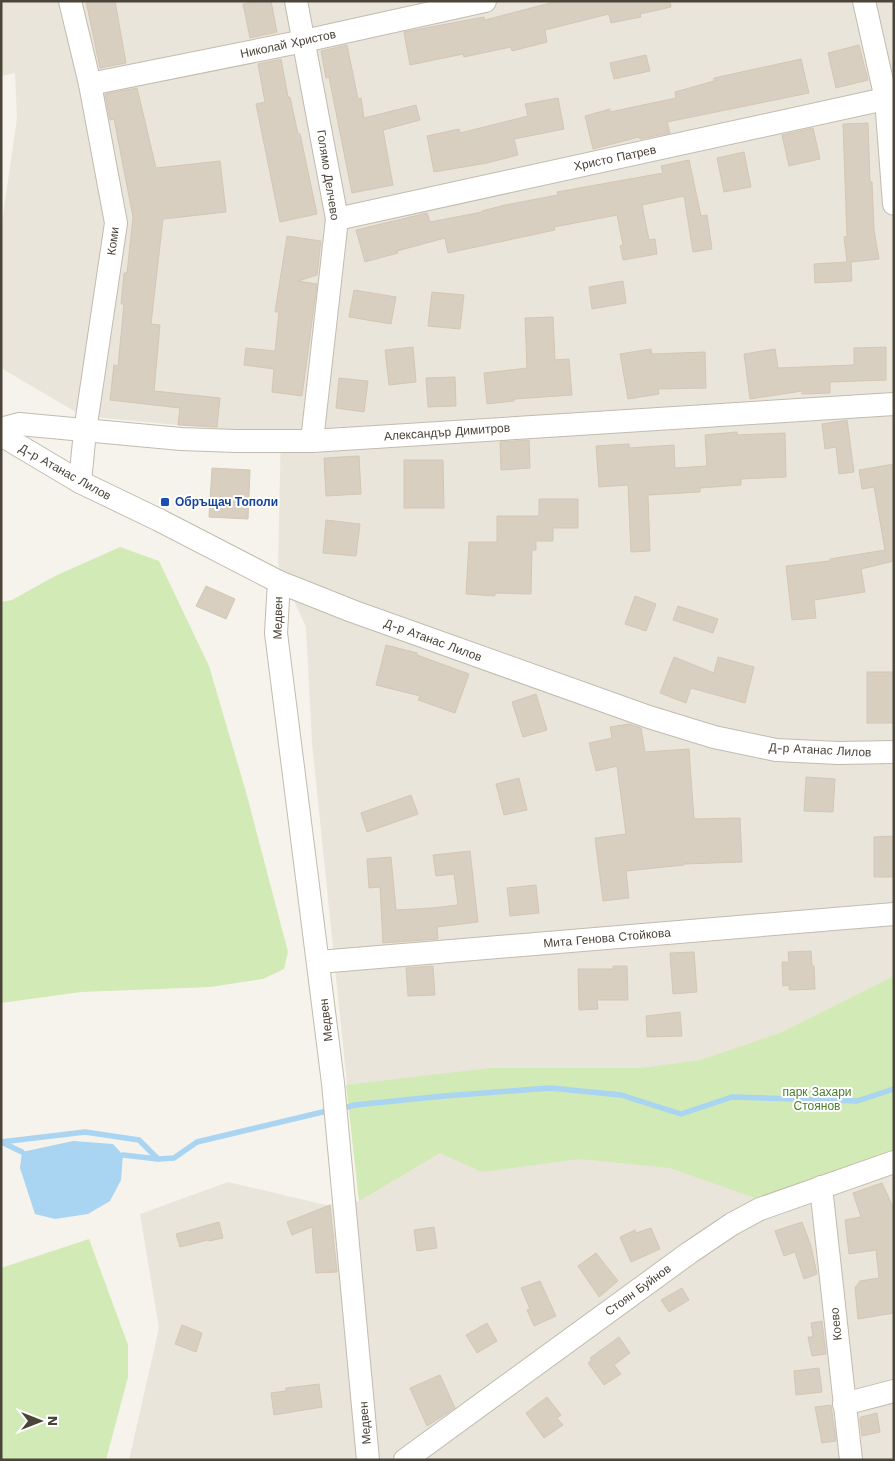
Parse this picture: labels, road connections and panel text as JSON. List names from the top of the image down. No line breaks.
{"streets":{"street":["Николай Христов","Христо Патрев","Голямо Делчево","Коми","Александър Димитров","Д-р Атанас Лилов","Медвен","Мита Генова Стойкова","Стоян Буйнов","Коево"]},"crossings":[["Николай Христов","Голямо Делчево"],["Николай Христов","Коми"],["Христо Патрев","Голямо Делчево"],["Голямо Делчево","Александър Димитров"],["Коми","Александър Димитров"],["Коми","Д-р Атанас Лилов"],["Д-р Атанас Лилов","Медвен"],["Медвен","Мита Генова Стойкова"],["Стоян Буйнов","Коево"]],"parks":["парк Захари Стоянов"],"places":{"transit":["Обръщач Тополи"]},"north":"right"}
